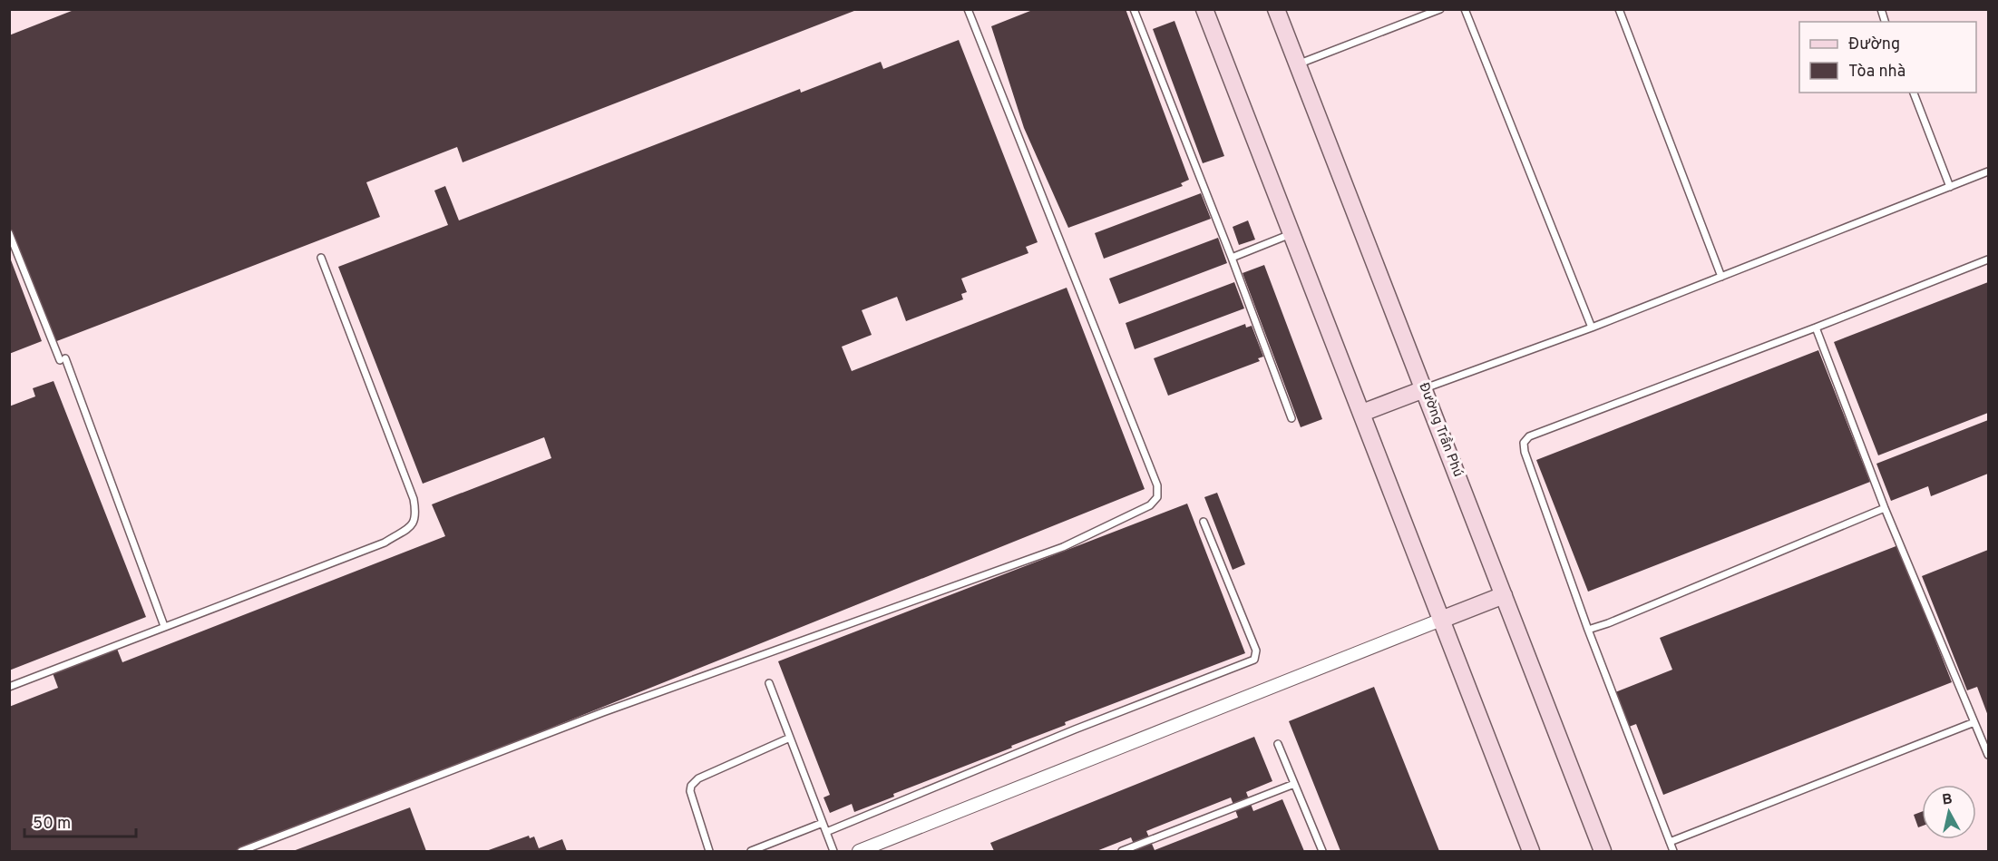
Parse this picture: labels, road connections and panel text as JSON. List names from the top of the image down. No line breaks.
{"streets":{"main road":["Đường Trần Phú"]},"legend":["Đường","Tòa nhà"],"scale_bar":"50 m","north":"top"}
